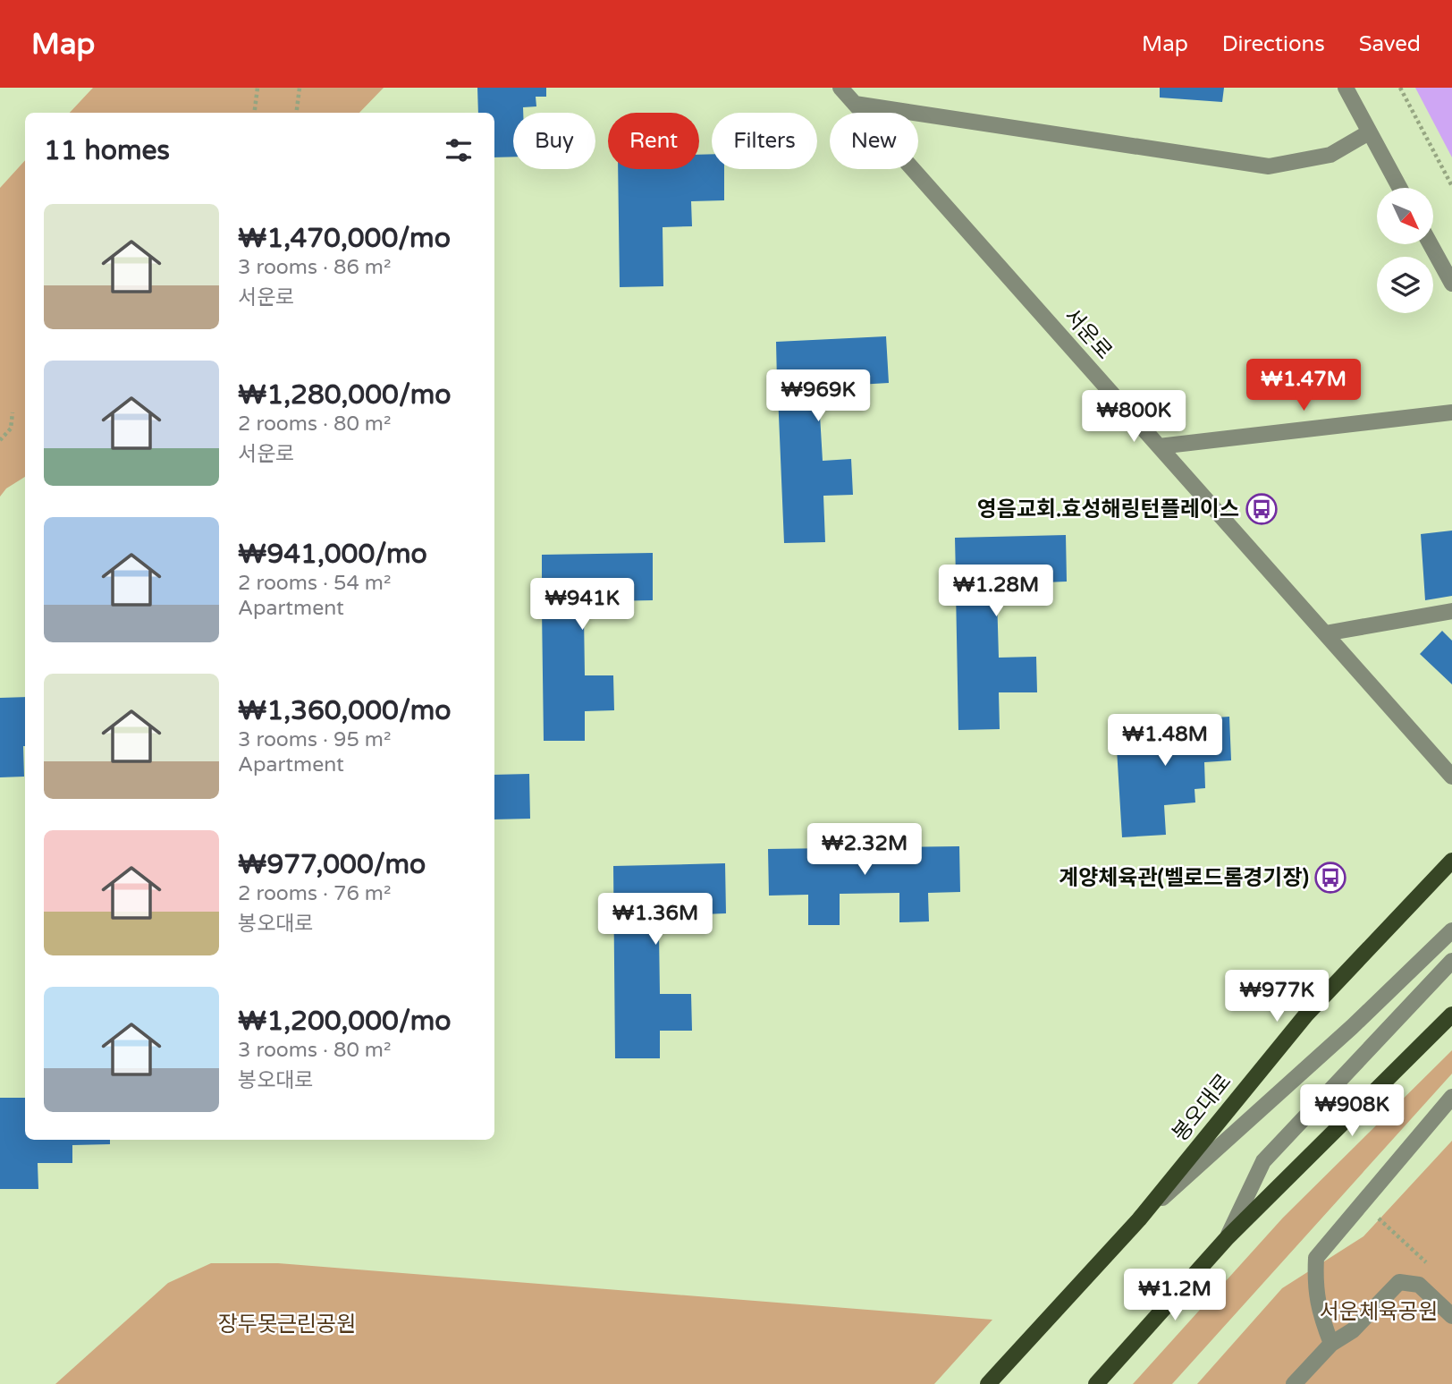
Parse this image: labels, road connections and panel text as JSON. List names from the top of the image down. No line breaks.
{"streets":{"main road":["봉오대로"],"street":["서운로"]},"parks":["서운체육공원","장두못근린공원"],"places":{"bus stop":["영음교회.효성해링턴플레이스","계양체육관(벨로드롬경기장)"]},"north":"bottom right","page":{"header":"Map","nav":["Map","Directions","Saved"],"chip":["Buy","Rent","Filters","New"],"heading":"11 homes","list":[{"name":"₩1,470,000/mo","note":"3 rooms · 86 m² · 서운로"},{"name":"₩1,280,000/mo","note":"2 rooms · 80 m² · 서운로"},{"name":"₩941,000/mo","note":"2 rooms · 54 m² · Apartment"},{"name":"₩1,360,000/mo","note":"3 rooms · 95 m² · Apartment"},{"name":"₩977,000/mo","note":"2 rooms · 76 m² · 봉오대로"},{"name":"₩1,200,000/mo","note":"3 rooms · 80 m² · 봉오대로"}],"price":["₩1.47M","₩969K","₩800K","₩1.28M","₩941K","₩1.48M","₩2.32M","₩1.36M","₩977K","₩908K","₩1.2M"]}}
